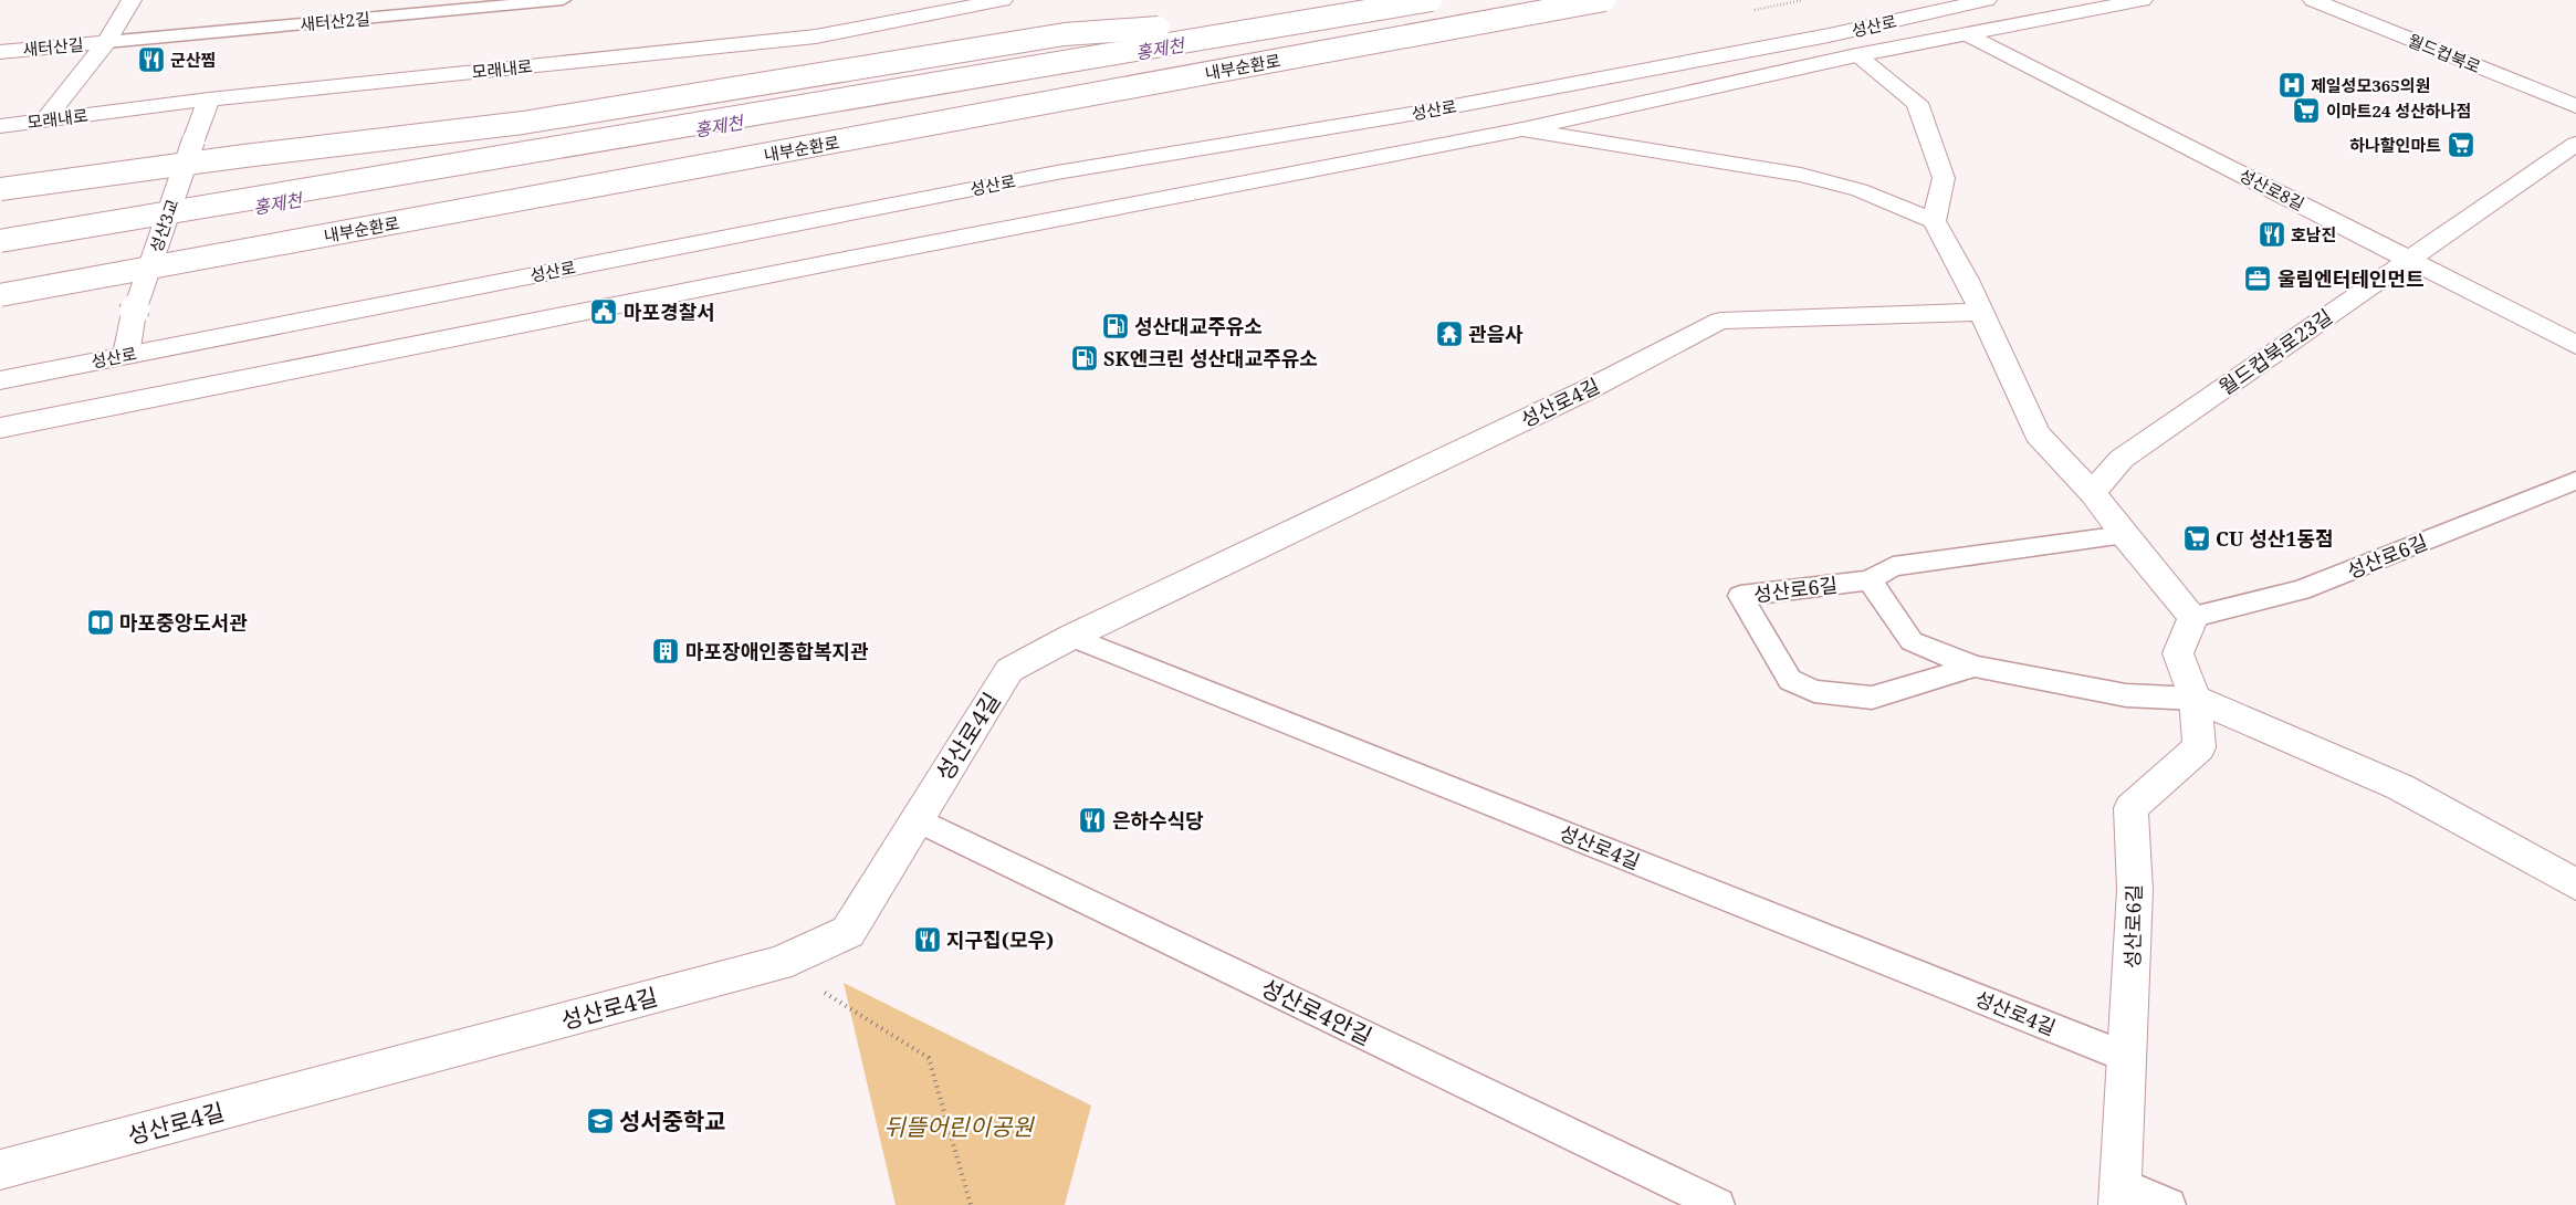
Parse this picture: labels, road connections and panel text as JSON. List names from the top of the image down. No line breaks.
{"streets":{"main road":["성산로","새터산길","월드컵북로","내부순환로","모래내로","성산로8길","성산3교","월드컵북로23길","성산로4길","성산로6길"],"lane":["새터산2길","성산로4안길"]},"crossings":[["새터산2길","새터산길"],["성산로","성산3교"],["새터산길","모래내로"],["모래내로","성산3교"],["성산로8길","월드컵북로23길"],["성산로4길","성산로6길"],["성산로4길","성산로4안길"]],"water":["홍제천"],"parks":["뒤뜰어린이공원"],"places":{"restaurant":["군산찜","호남진","은하수식당","지구집(모우)"],"hospital":["제일성모365의원"],"supermarket":["이마트24 성산하나점","하나할인마트","CU 성산1동점"],"office":["울림엔터테인먼트"],"public building":["마포경찰서"],"fuel station":["성산대교주유소","SK엔크린 성산대교주유소"],"temple":["관음사"],"library":["마포중앙도서관"],"building":["마포장애인종합복지관"],"school or university":["성서중학교"]}}
